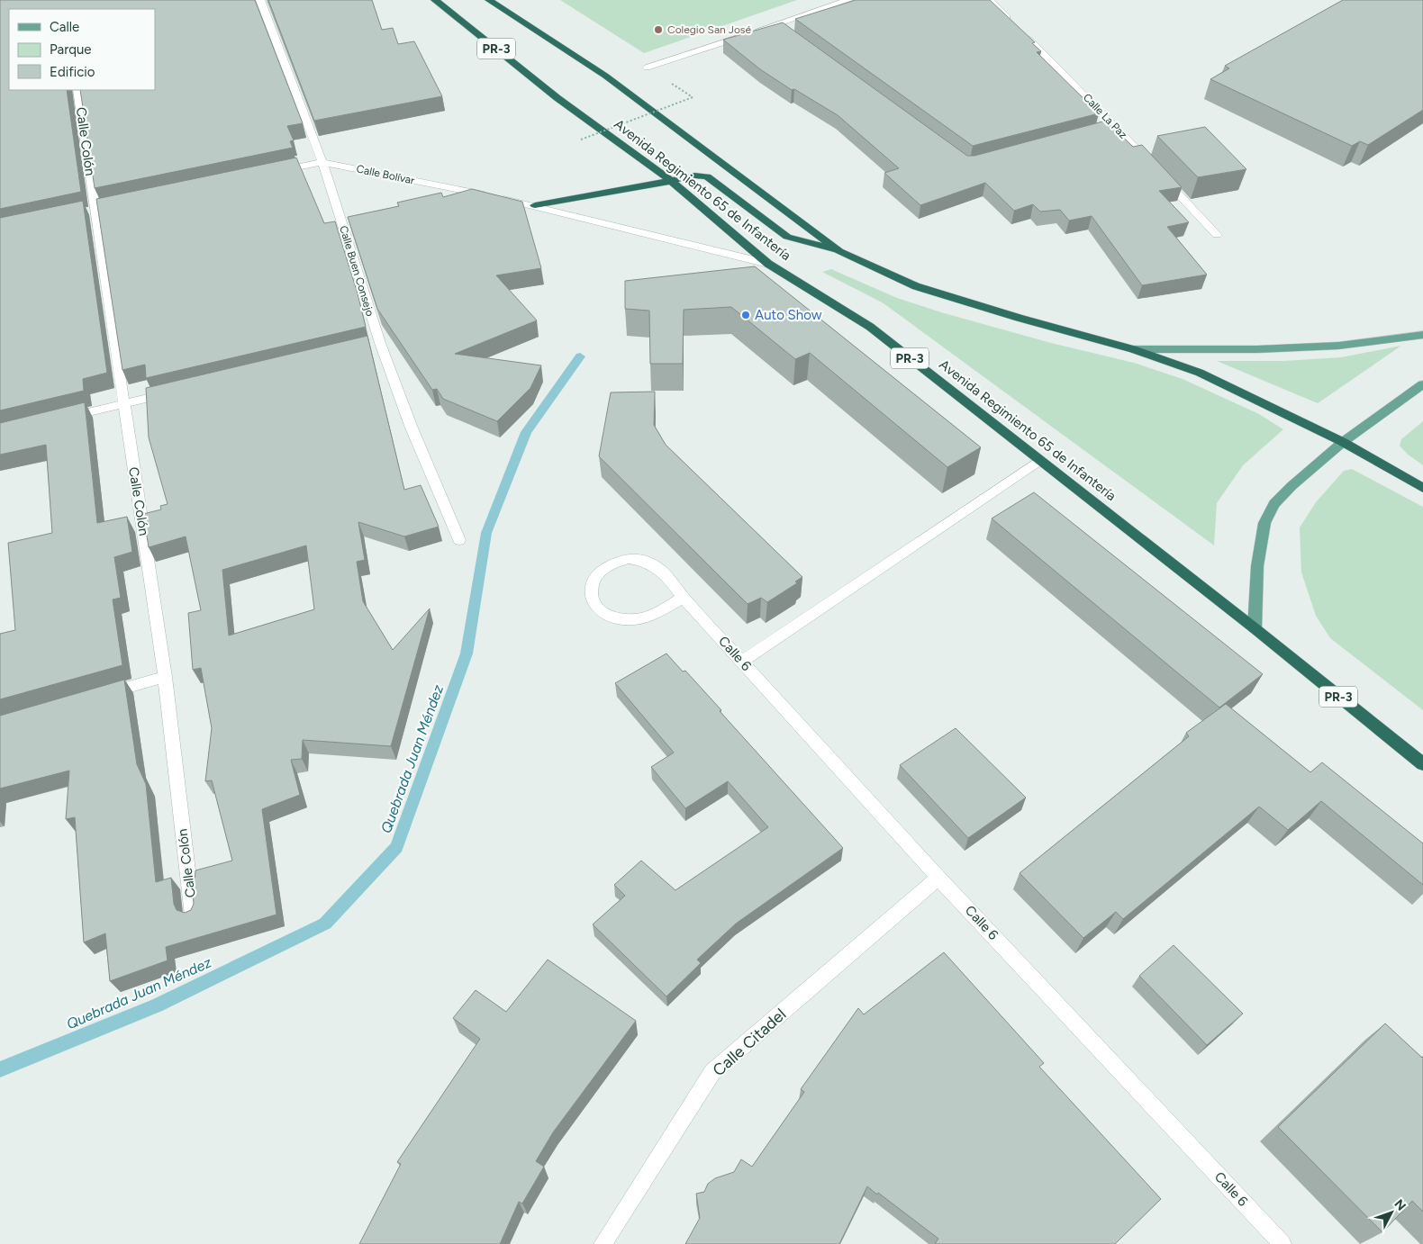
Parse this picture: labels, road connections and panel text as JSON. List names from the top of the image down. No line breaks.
{"streets":{"highway":["PR-3","Avenida Regimiento 65 de Infantería"],"street":["Calle La Paz","Calle Colón","Calle Bolívar","Calle Buen Consejo","Calle 6","Calle Citadel"]},"crossings":[["Calle Bolívar","Avenida Regimiento 65 de Infantería"],["Calle Bolívar","Calle Buen Consejo"],["Calle 6","Calle Citadel"]],"water":["Quebrada Juan Méndez"],"places":["Colegio San José","Auto Show"],"legend":["Calle","Parque","Edificio"],"north":"top right"}
